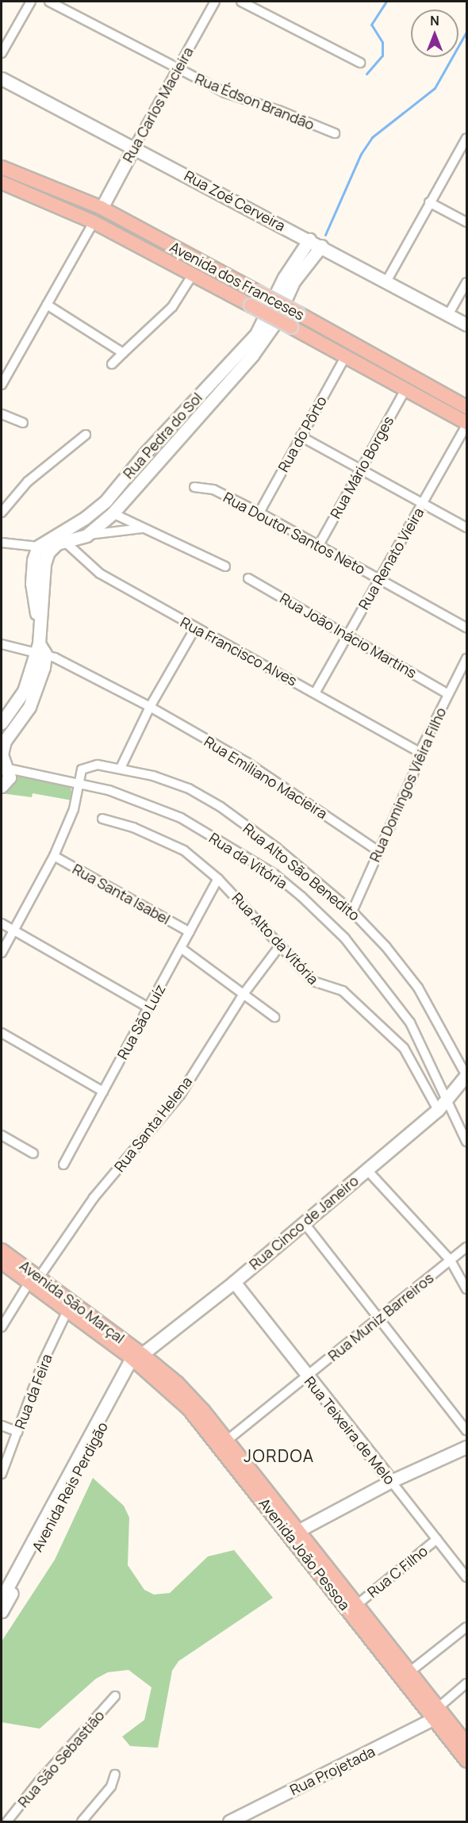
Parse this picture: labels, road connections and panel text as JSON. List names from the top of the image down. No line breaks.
{"streets":{"main road":["Avenida dos Franceses","Avenida São Marçal","Avenida João Pessoa"],"street":["Rua Édson Brandão","Rua Carlos Macieira","Rua Zoé Cerveira","Rua do Pôrto","Rua Pedra do Sol","Rua Mário Borges","Rua Doutor Santos Neto","Rua Renato Vieira","Rua João Inácio Martins","Rua Francisco Alves","Rua Emíliano Macieira","Rua Domingos Viêira Filho","Rua da Vitória","Rua Alto São Benedito","Rua Santa Isabel","Rua Alto da Vitória","Rua São Luíz","Rua Santa Helena","Rua Cinco de Janeiro","Rua Muniz Barreiros","Rua da Feira","Rua Teixeira de Melo","Avenida Reis Perdigão","Rua C Filho","Rua São Sebastião","Rua Projetada"]},"crossings":[["Rua Édson Brandão","Rua Carlos Macieira"],["Rua Carlos Macieira","Rua Zoé Cerveira"],["Rua Carlos Macieira","Avenida dos Franceses"],["Rua Zoé Cerveira","Rua Pedra do Sol"],["Avenida dos Franceses","Rua do Pôrto"],["Avenida dos Franceses","Rua Mário Borges"],["Avenida dos Franceses","Rua Renato Vieira"],["Rua do Pôrto","Rua Doutor Santos Neto"],["Rua Pedra do Sol","Rua Francisco Alves"],["Rua Pedra do Sol","Rua Emíliano Macieira"],["Rua Pedra do Sol","Rua da Vitória"],["Rua Mário Borges","Rua Doutor Santos Neto"],["Rua Doutor Santos Neto","Rua Renato Vieira"],["Rua Renato Vieira","Rua João Inácio Martins"],["Rua Renato Vieira","Rua Francisco Alves"],["Rua João Inácio Martins","Rua Domingos Viêira Filho"],["Rua Francisco Alves","Rua Domingos Viêira Filho"],["Rua Emíliano Macieira","Rua Domingos Viêira Filho"],["Rua Domingos Viêira Filho","Rua Alto São Benedito"],["Rua da Vitória","Rua Alto São Benedito"],["Rua da Vitória","Rua Cinco de Janeiro"],["Rua Alto São Benedito","Rua Cinco de Janeiro"],["Rua Santa Isabel","Rua São Luíz"],["Rua Alto da Vitória","Rua São Luíz"],["Rua Alto da Vitória","Rua Santa Helena"],["Rua Alto da Vitória","Rua Cinco de Janeiro"],["Rua Santa Helena","Avenida São Marçal"],["Rua Cinco de Janeiro","Avenida São Marçal"],["Rua Cinco de Janeiro","Rua Teixeira de Melo"],["Rua Cinco de Janeiro","Avenida Reis Perdigão"],["Rua Cinco de Janeiro","Avenida João Pessoa"],["Avenida São Marçal","Rua da Feira"],["Avenida São Marçal","Avenida Reis Perdigão"],["Avenida São Marçal","Avenida João Pessoa"],["Rua Muniz Barreiros","Rua Teixeira de Melo"],["Rua Muniz Barreiros","Avenida João Pessoa"],["Rua Teixeira de Melo","Rua C Filho"],["Avenida Reis Perdigão","Avenida João Pessoa"],["Avenida João Pessoa","Rua C Filho"],["Avenida João Pessoa","Rua Projetada"]],"districts":["JORDOA"],"north":"top"}
